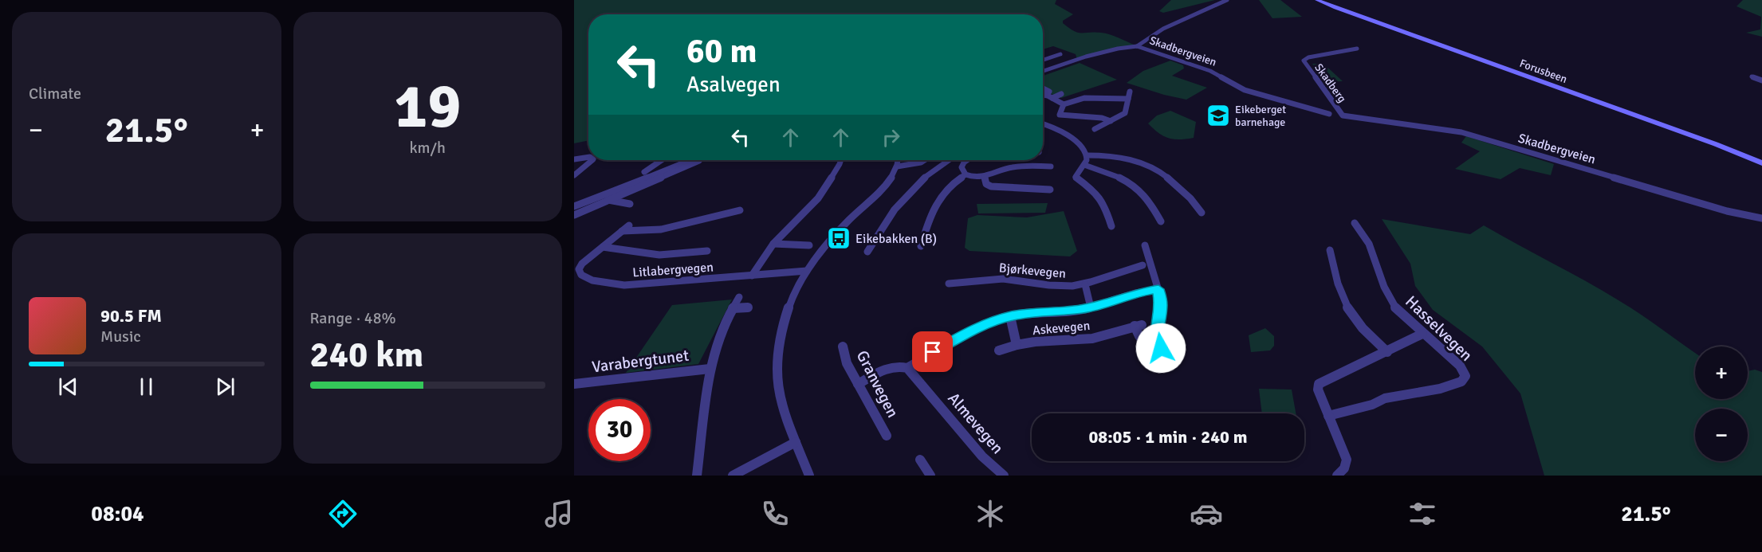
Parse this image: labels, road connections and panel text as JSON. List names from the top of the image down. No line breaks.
{"streets":{"main road":["Forusbeen"],"street":["Skadbergveien","Skadberg","Litlabergvegen","Bjørkevegen","Askevegen","Hasselvegen","Varabergtunet","Granvegen","Almevegen"]},"crossings":[["Skadbergveien","Skadberg"]],"places":{"school or university":["Eikeberget barnehage"],"bus stop":["Eikebakken (B)"]},"page":{"tile":["Climate",["19","km/h"],["Range · 48%","240 km"]],"turn":["60 m","Asalvegen"],"heat":["−","21.5°","+"],"song":["90.5 FM","Music"],"map_buttons":["+","−"],"limit":"30","trip":"08:05 · 1 min · 240 m","tabs":["08:04","21.5°"]}}
